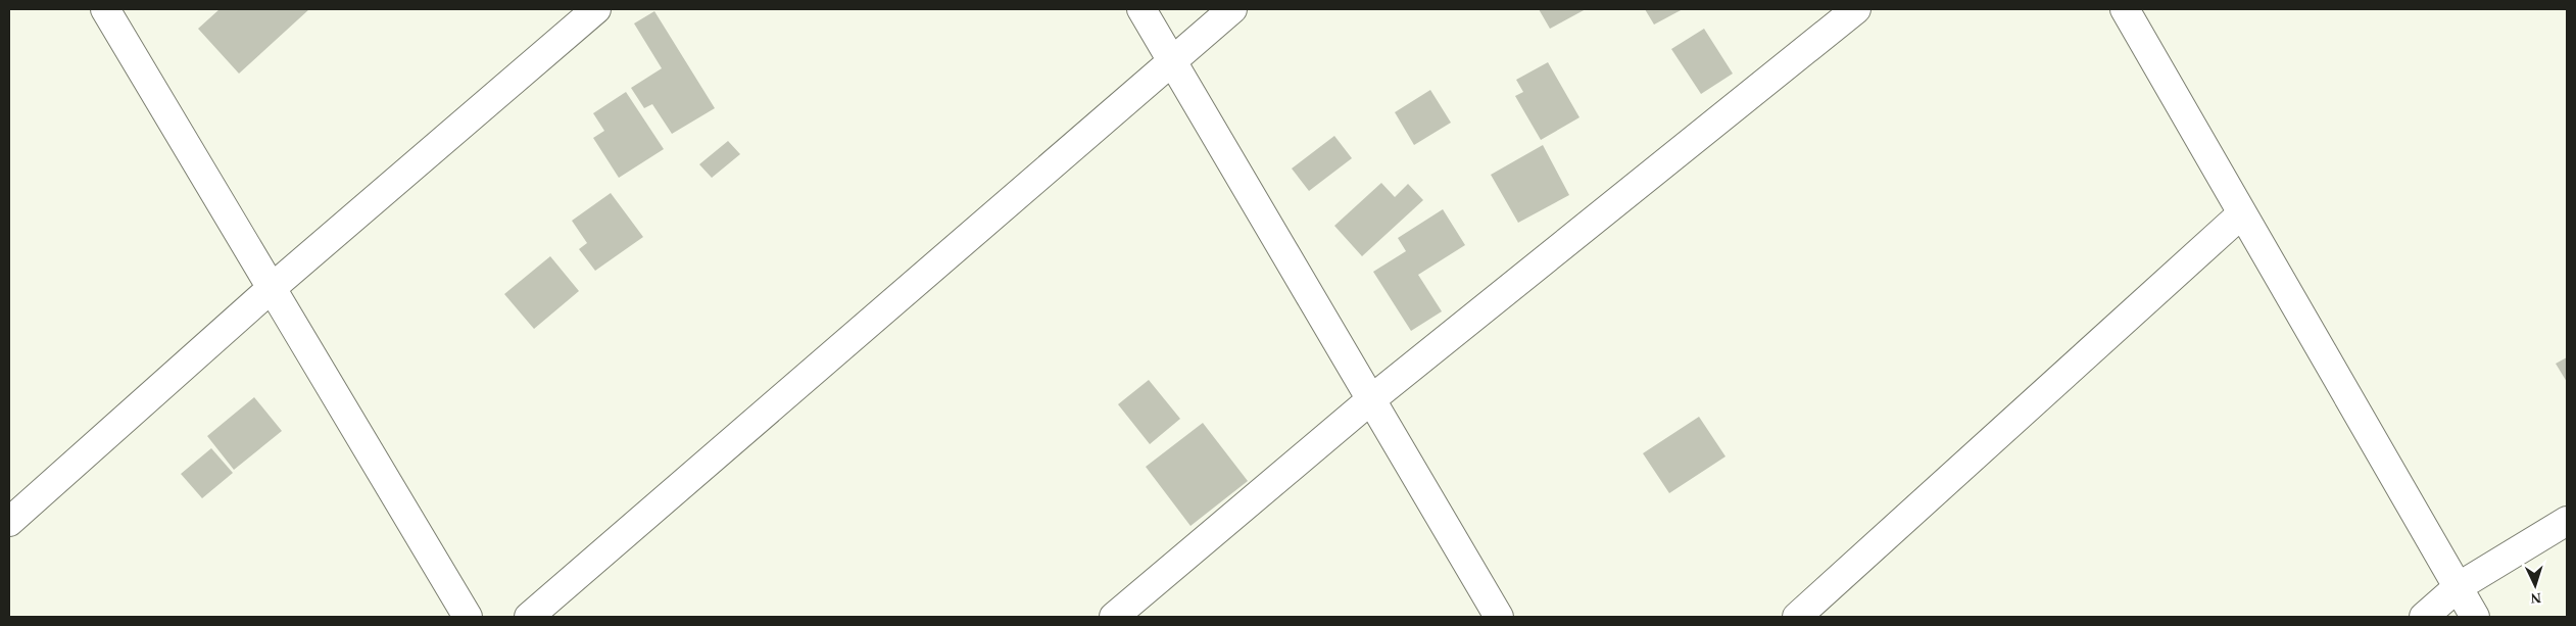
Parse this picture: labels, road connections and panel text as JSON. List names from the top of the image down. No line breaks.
{"north":"bottom"}
